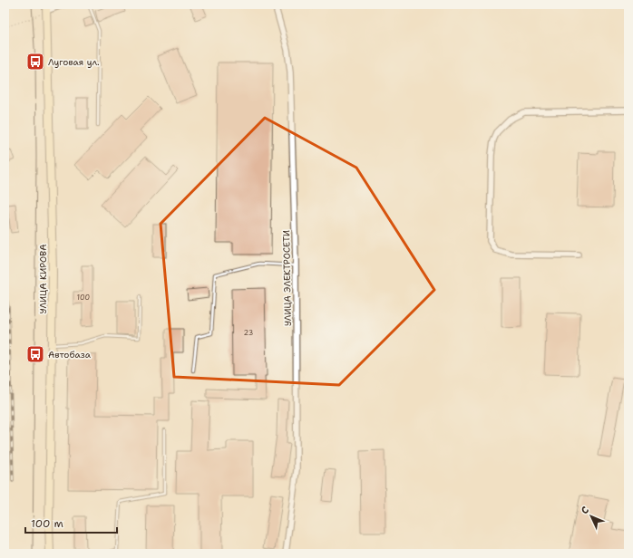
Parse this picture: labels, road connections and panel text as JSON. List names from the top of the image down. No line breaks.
{"streets":{"main road":["УЛИЦА КИРОВА"],"street":["УЛИЦА ЭЛЕКТРОСЕТИ"]},"places":{"bus stop":["Луговая ул.","Автобаза"]},"house_numbers":["100","23"],"scale_bar":"100 m","north":"top left"}
